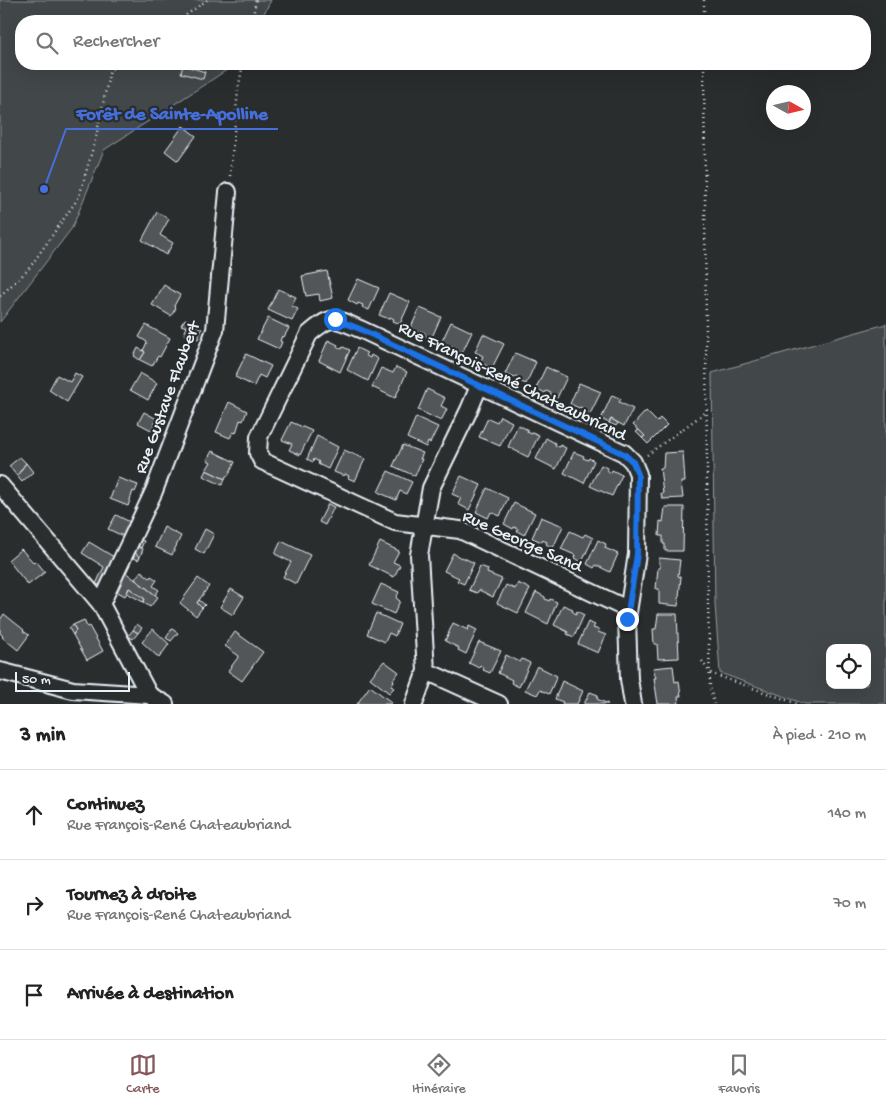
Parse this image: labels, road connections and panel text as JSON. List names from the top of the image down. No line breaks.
{"streets":{"street":["Rue François-René Chateaubriand","Rue Gustave Flaubert","Rue George Sand"]},"crossings":[["Rue François-René Chateaubriand","Rue George Sand"]],"places":["Forêt de Sainte-Apolline"],"scale_bar":"50 m","north":"right","page":{"search":"Rechercher","scale":"50 m","heading":["3 min","À pied · 210 m"],"list":[["Continuez","Rue François-René Chateaubriand","140 m"],["Tournez à droite","Rue François-René Chateaubriand","70 m"],"Arrivée à destination"],"nav":["Carte","Itinéraire","Favoris"]}}
